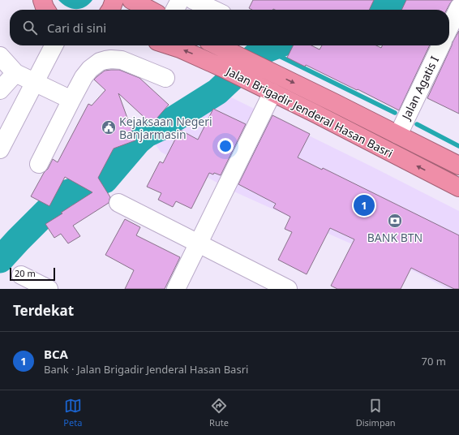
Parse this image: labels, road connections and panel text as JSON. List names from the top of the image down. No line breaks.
{"streets":{"highway":["Jalan Brigadir Jenderal Hasan Basri"],"street":["Jalan Agatis I"]},"crossings":[["Jalan Agatis I","Jalan Brigadir Jenderal Hasan Basri"]],"places":{"public building":["Kejaksaan Negeri Banjarmasin"],"bank":["BANK BTN"]},"scale_bar":"20 m","page":{"search":"Cari di sini","pins":"1","scale":"20 m","heading":"Terdekat","list":[{"mark":"1","name":"BCA","note":"Bank · Jalan Brigadir Jenderal Hasan Basri","value":"70 m"}],"nav":["Peta","Rute","Disimpan"]}}
